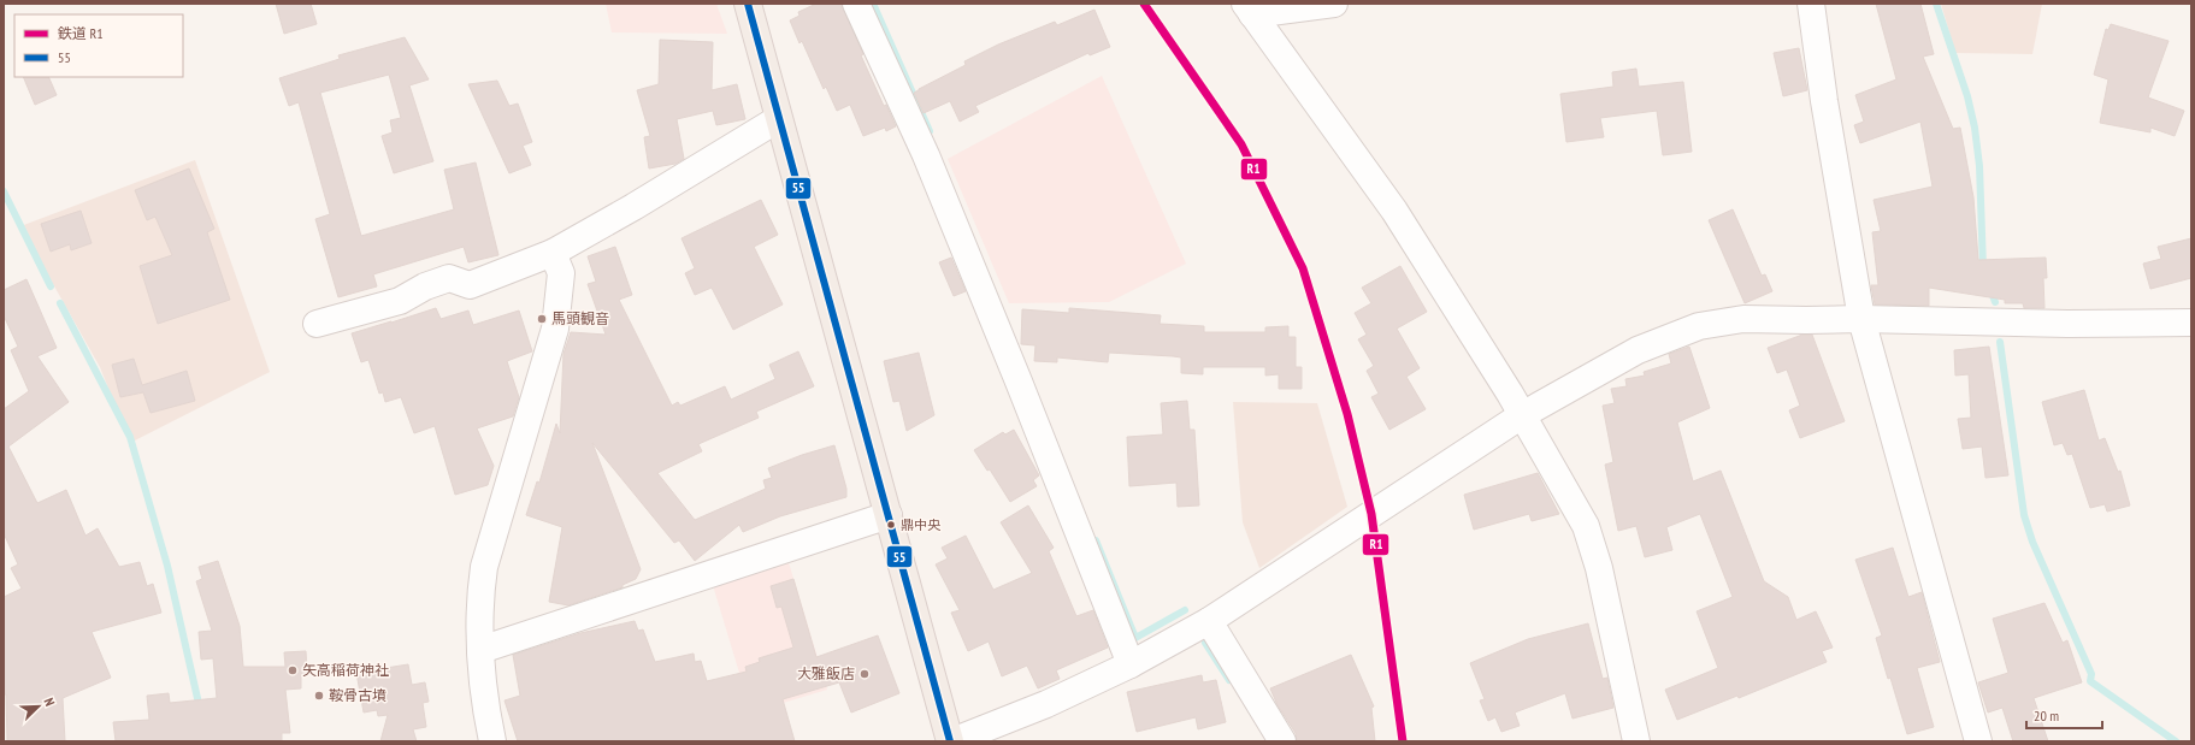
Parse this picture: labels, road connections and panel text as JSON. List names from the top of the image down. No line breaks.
{"places":["馬頭観音","鼎中央","矢高稲荷神社","大雅飯店","鞍骨古墳"],"lines":["rail line R1","transit line 55"],"legend":["鉄道 R1","55"],"scale_bar":"20 m","north":"top right"}
